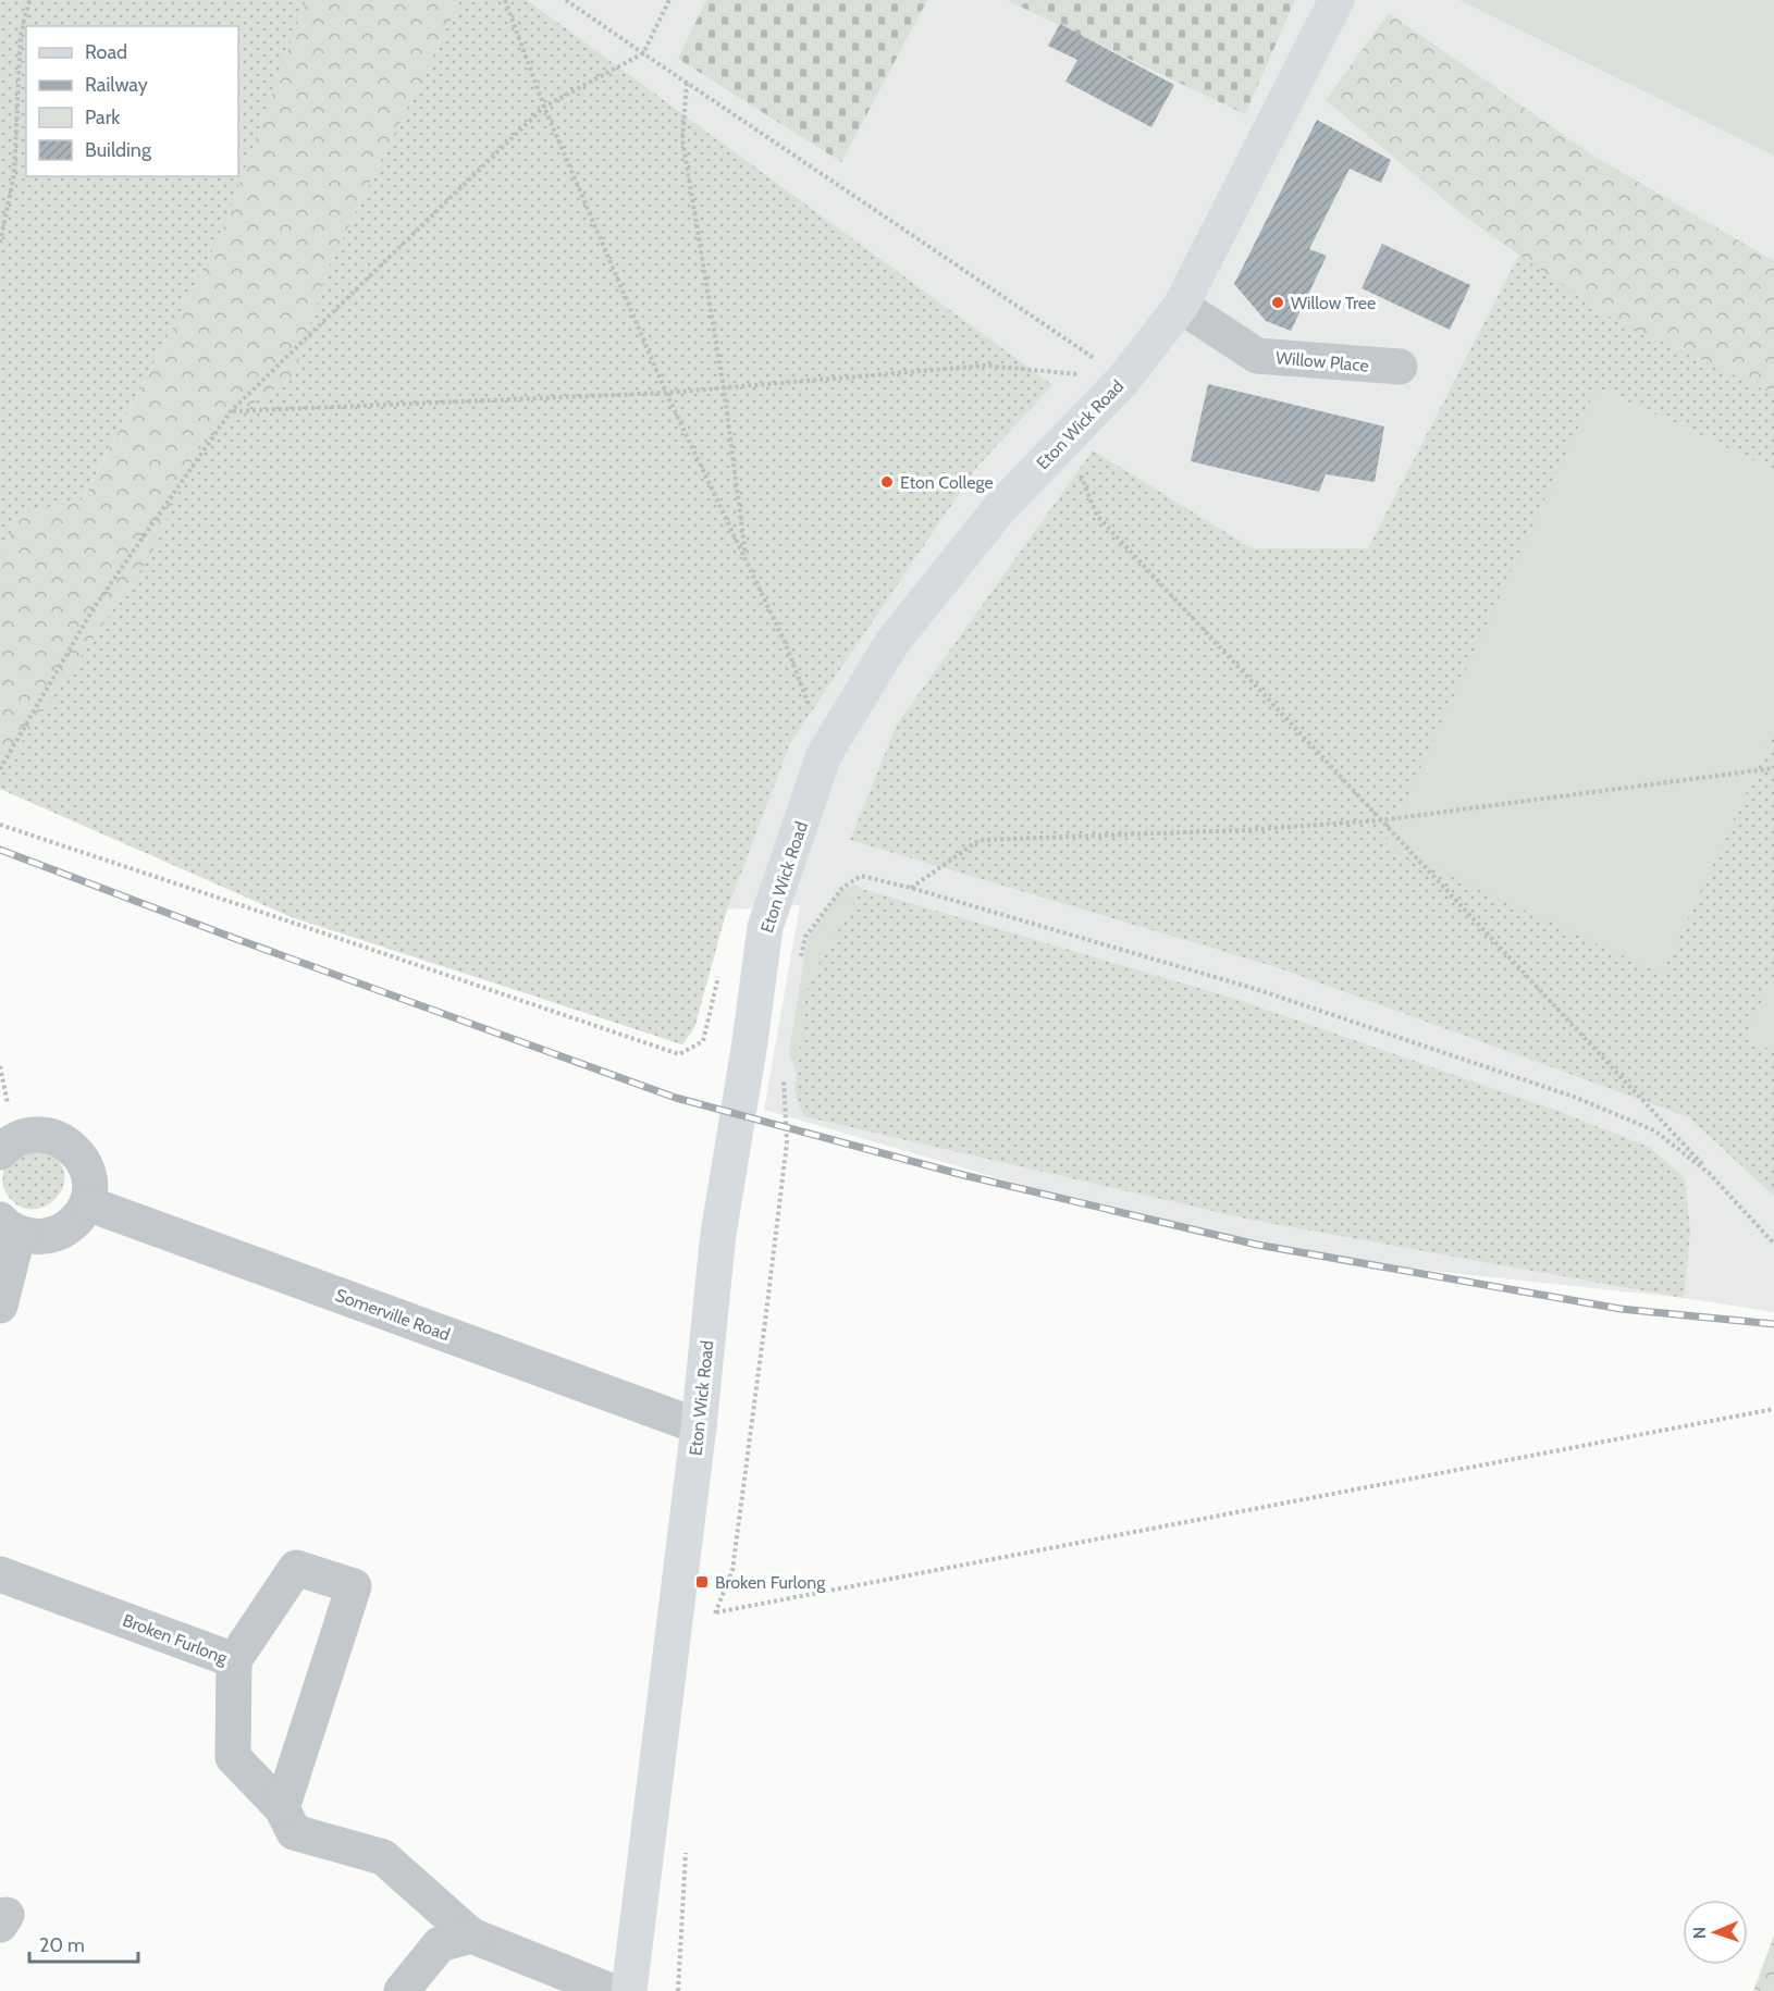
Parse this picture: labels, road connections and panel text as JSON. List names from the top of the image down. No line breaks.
{"streets":{"main road":["Eton Wick Road"],"street":["Willow Place","Somerville Road","Broken Furlong"]},"crossings":[["Willow Place","Eton Wick Road"],["Eton Wick Road","Somerville Road"]],"places":{"other":["Willow Tree","Eton College"],"transit":["Broken Furlong"]},"legend":["Road","Railway","Park","Building"],"scale_bar":"20 m","north":"left"}
